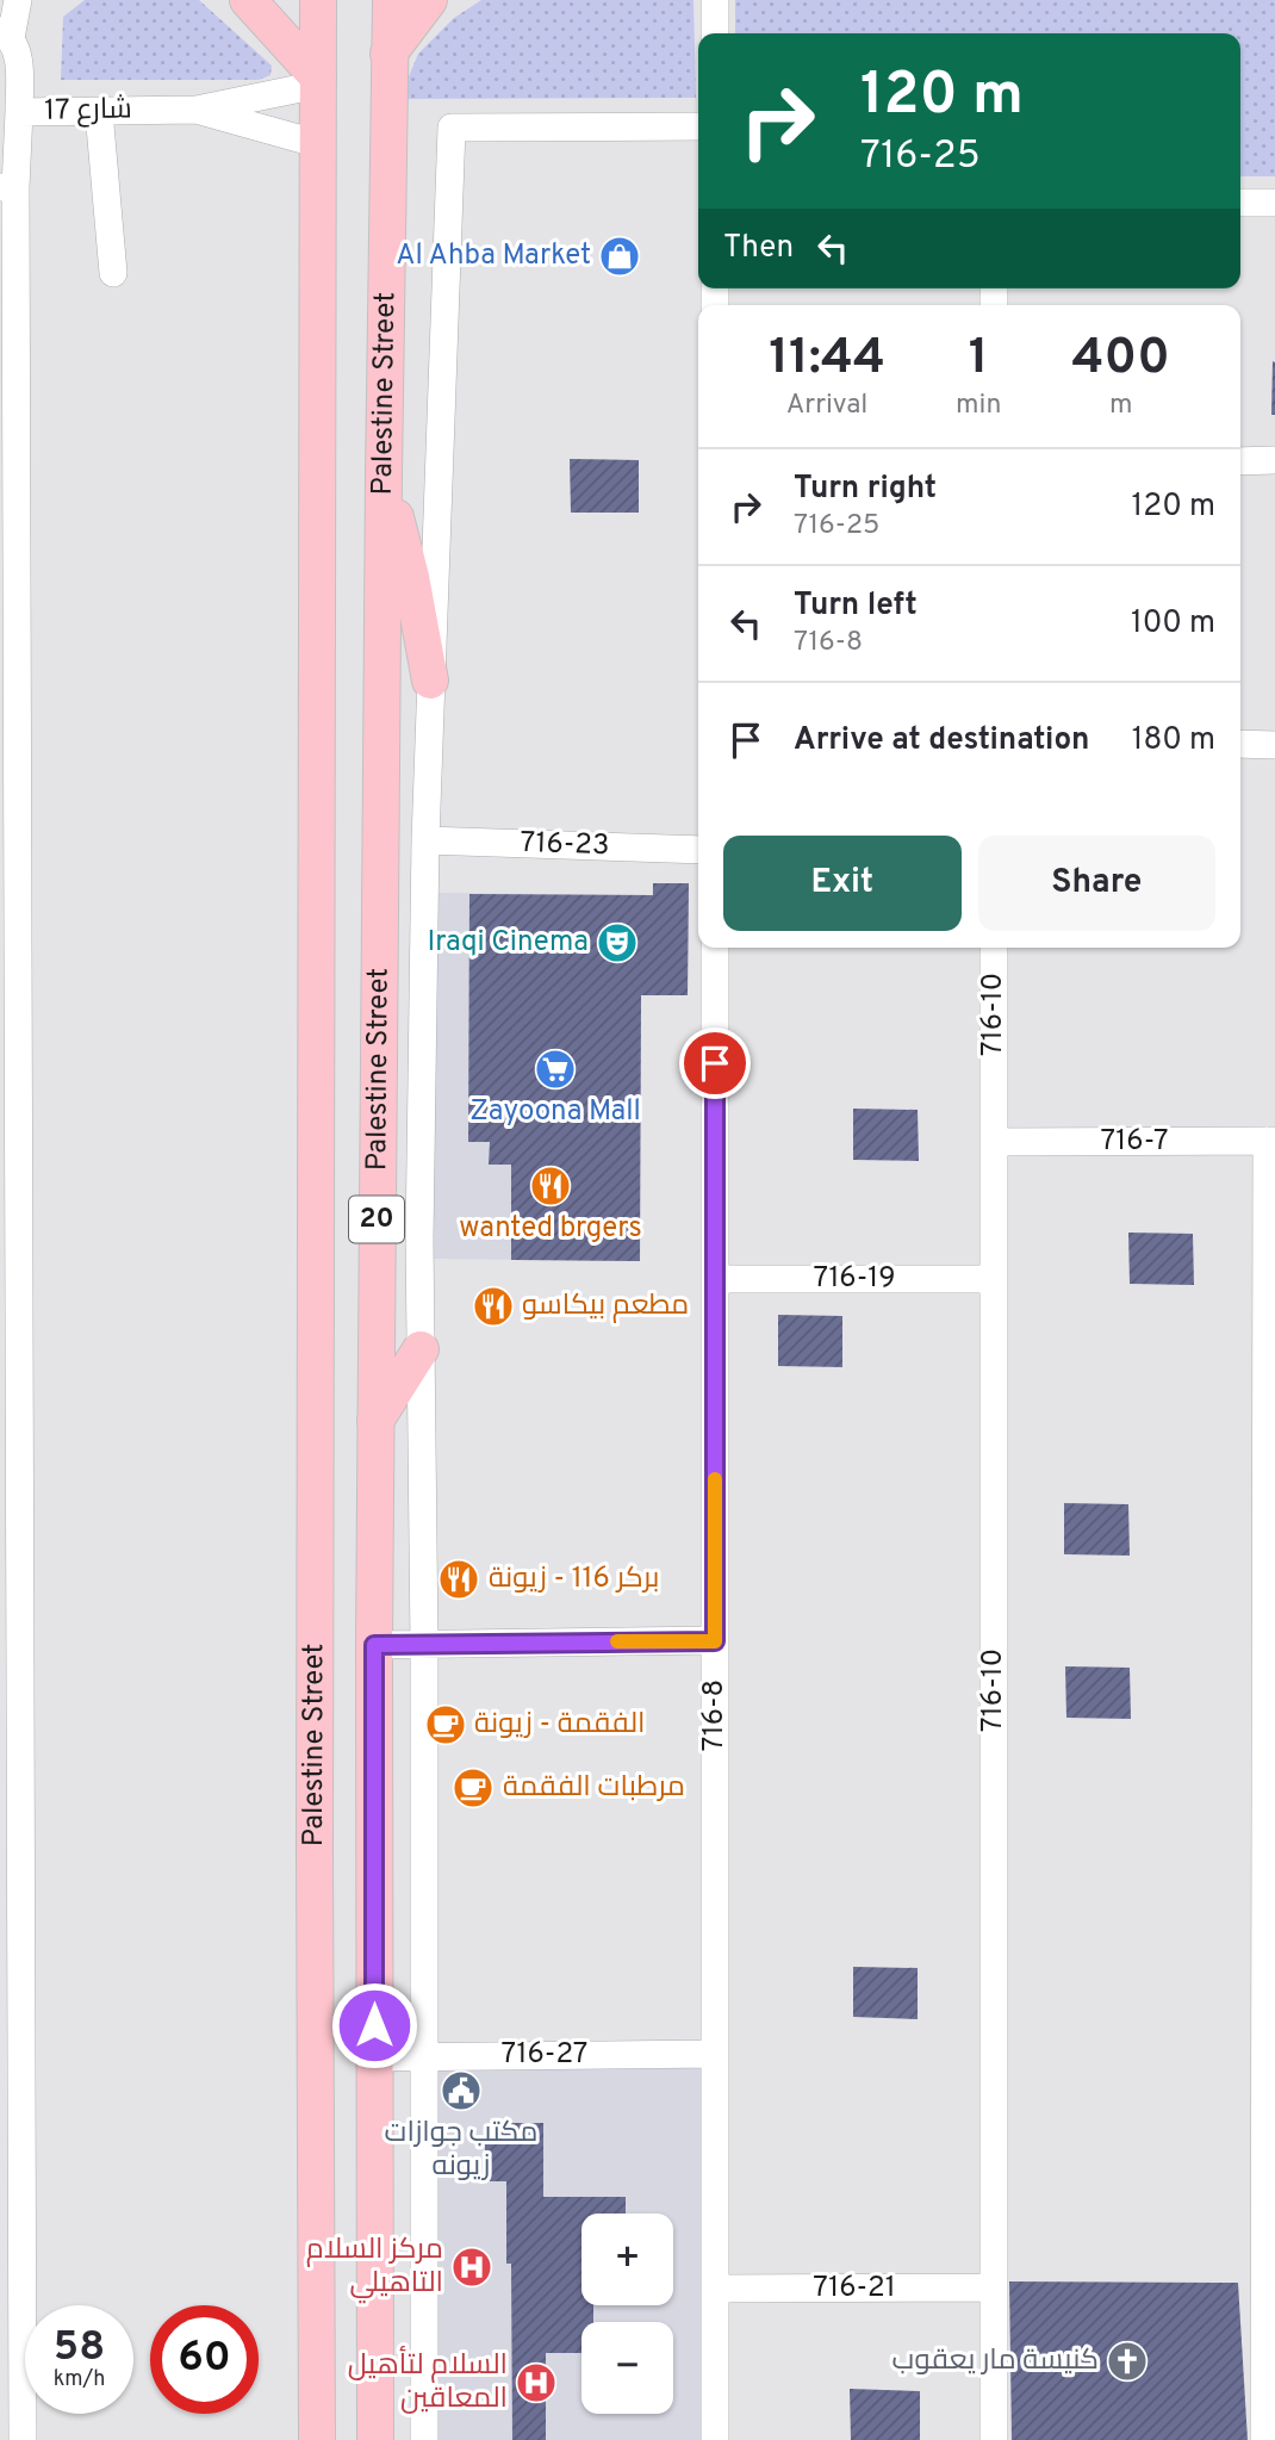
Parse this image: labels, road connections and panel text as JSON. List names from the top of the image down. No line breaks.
{"streets":{"main road":["Palestine Street","20"],"street":["شارع 17","716-23","716-10","716-7","716-19","716-8","716-27","716-21"]},"crossings":[["شارع 17","Palestine Street"],["Palestine Street","716-27"],["716-10","716-7"],["716-10","716-19"],["716-10","716-21"],["716-19","716-8"],["716-8","716-27"],["716-8","716-21"]],"places":{"shop":["Al Ahba Market"],"theatre":["Iraqi Cinema"],"supermarket":["Zayoona Mall"],"restaurant":["wanted brgers","مطعم بيكاسو","بركر 116 - زيونة"],"cafe":["الفقمة - زيونة","مرطبات الفقمة"],"public building":["مكتب جوازات زيونه"],"hospital":["مركز السلام التاهيلي","السلام لتأهيل المعاقين"],"church":["كنيسة مار يعقوب"]},"page":{"turn":["120 m","716-25"],"then":"Then","eta":["11:44","Arrival","1","min","400","m"],"list":[{"name":"Turn right","note":"716-25","value":"120 m"},{"name":"Turn left","note":"716-8","value":"100 m"},{"name":"Arrive at destination","value":"180 m"}],"buttons":["Exit","Share"],"map_buttons":["+","−"],"speed":"58 km/h","limit":"60"}}
